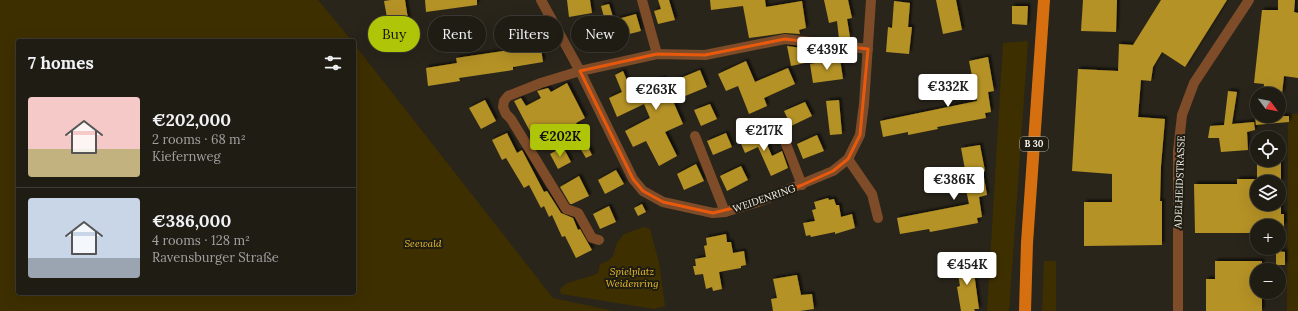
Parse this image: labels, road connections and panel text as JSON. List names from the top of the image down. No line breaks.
{"streets":{"main road":["B 30"],"street":["ADELHEIDSTRASSE","WEIDENRING"]},"parks":["Seewald","Spielplatz Weidenring"],"north":"bottom right","page":{"chip":["Buy","Rent","Filters","New"],"price":["€439K","€332K","€263K","€217K","€202K","€386K","€454K"],"heading":"7 homes","map_buttons":["+","−"],"list":[{"name":"€202,000","note":"2 rooms · 68 m² · Kiefernweg"},{"name":"€386,000","note":"4 rooms · 128 m² · Ravensburger Straße"}]}}
